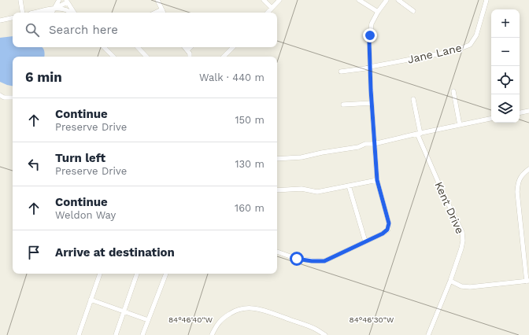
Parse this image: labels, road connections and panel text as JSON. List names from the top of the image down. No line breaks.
{"streets":{"street":["Jane Lane","Kent Drive"]},"page":{"map_buttons":["+","−"],"search":"Search here","heading":["6 min","Walk · 440 m"],"list":[["Continue","Preserve Drive","150 m"],["Turn left","Preserve Drive","130 m"],["Continue","Weldon Way","160 m"],"Arrive at destination"]},"coordinates":["84°46'40\"W","84°46'30\"W"]}
